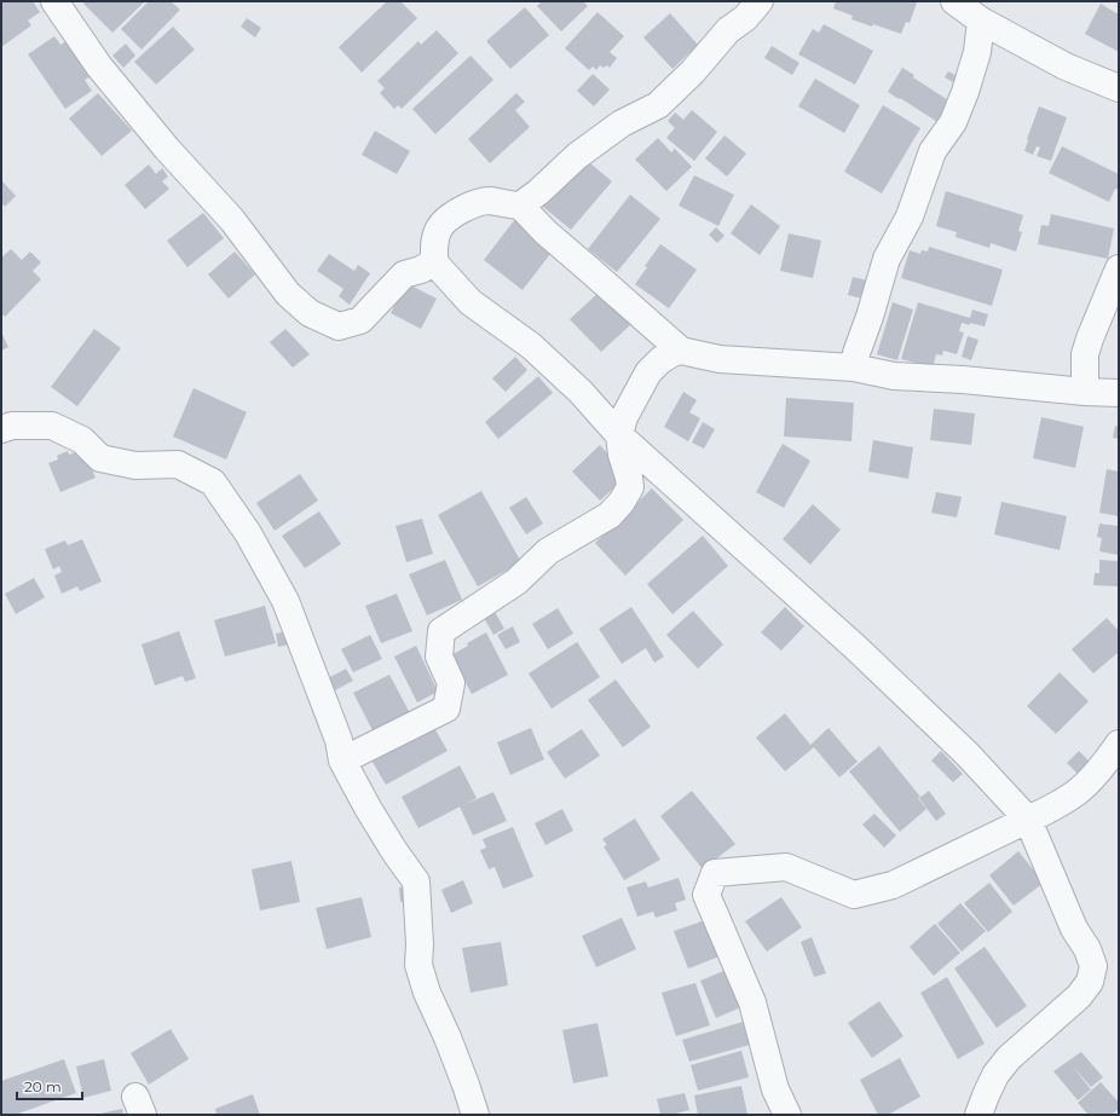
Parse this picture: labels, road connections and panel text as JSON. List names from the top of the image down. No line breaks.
{"scale_bar":"20 m"}
